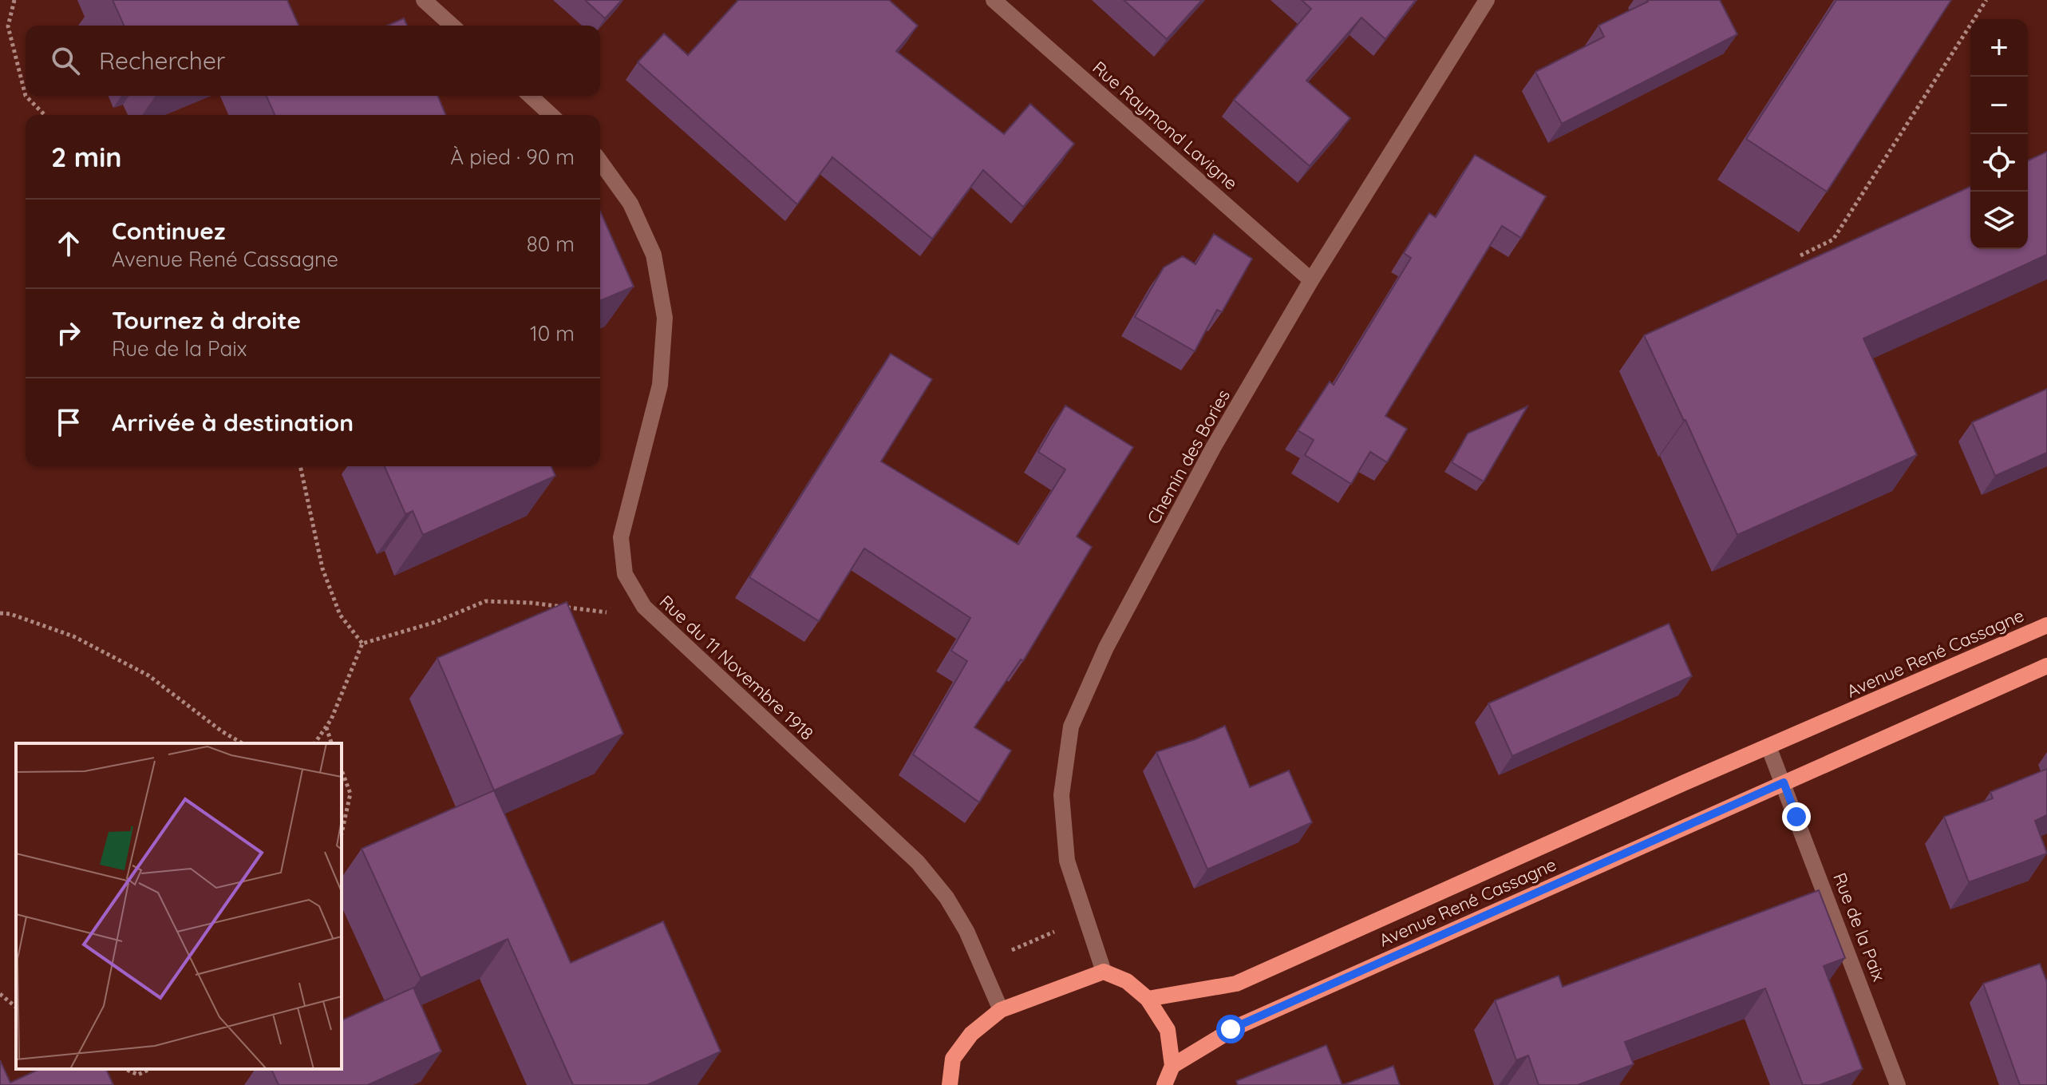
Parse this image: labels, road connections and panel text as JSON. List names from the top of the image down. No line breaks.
{"streets":{"main road":["Avenue René Cassagne"],"street":["Rue Raymond Lavigne","Chemin des Bories","Rue du 11 Novembre 1918","Rue de la Paix"]},"crossings":[["Rue Raymond Lavigne","Chemin des Bories"],["Avenue René Cassagne","Rue de la Paix"]],"page":{"map_buttons":["+","−"],"search":"Rechercher","heading":["2 min","À pied · 90 m"],"list":[["Continuez","Avenue René Cassagne","80 m"],["Tournez à droite","Rue de la Paix","10 m"],"Arrivée à destination"]}}
